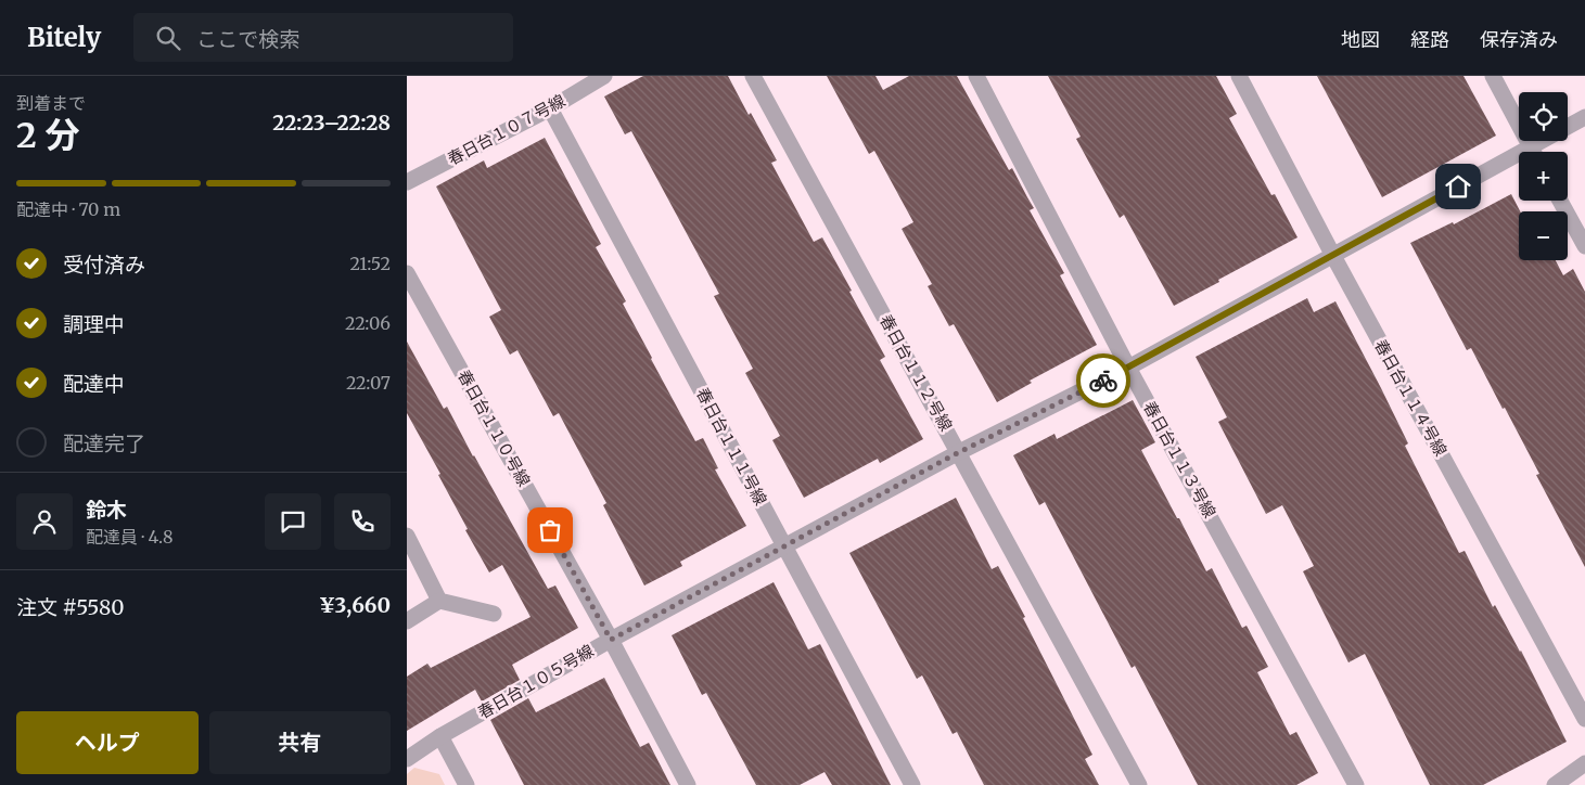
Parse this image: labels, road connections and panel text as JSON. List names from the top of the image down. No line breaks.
{"streets":{"street":["春日台１０７号線","春日台１１２号線","春日台１１４号線","春日台１１０号線","春日台１１１号線","春日台１１３号線","春日台１０５号線"]},"crossings":[["春日台１０７号線","春日台１１１号線"],["春日台１１２号線","春日台１０５号線"],["春日台１１４号線","春日台１０５号線"],["春日台１１０号線","春日台１０５号線"],["春日台１１１号線","春日台１０５号線"],["春日台１１３号線","春日台１０５号線"]],"page":{"header":"Bitely","search":"ここで検索","nav":["地図","経路","保存済み"],"heading":["2 分","到着まで","22:23–22:28"],"panel":["鈴木","配達員 · 4.8","注文 #5580","¥3,660"],"map_buttons":["+","−"],"bar":"配達中 · 70 m","list":[["受付済み","21:52"],["調理中","22:06"],["配達中","22:07"],"配達完了"],"buttons":["ヘルプ","共有"]}}
